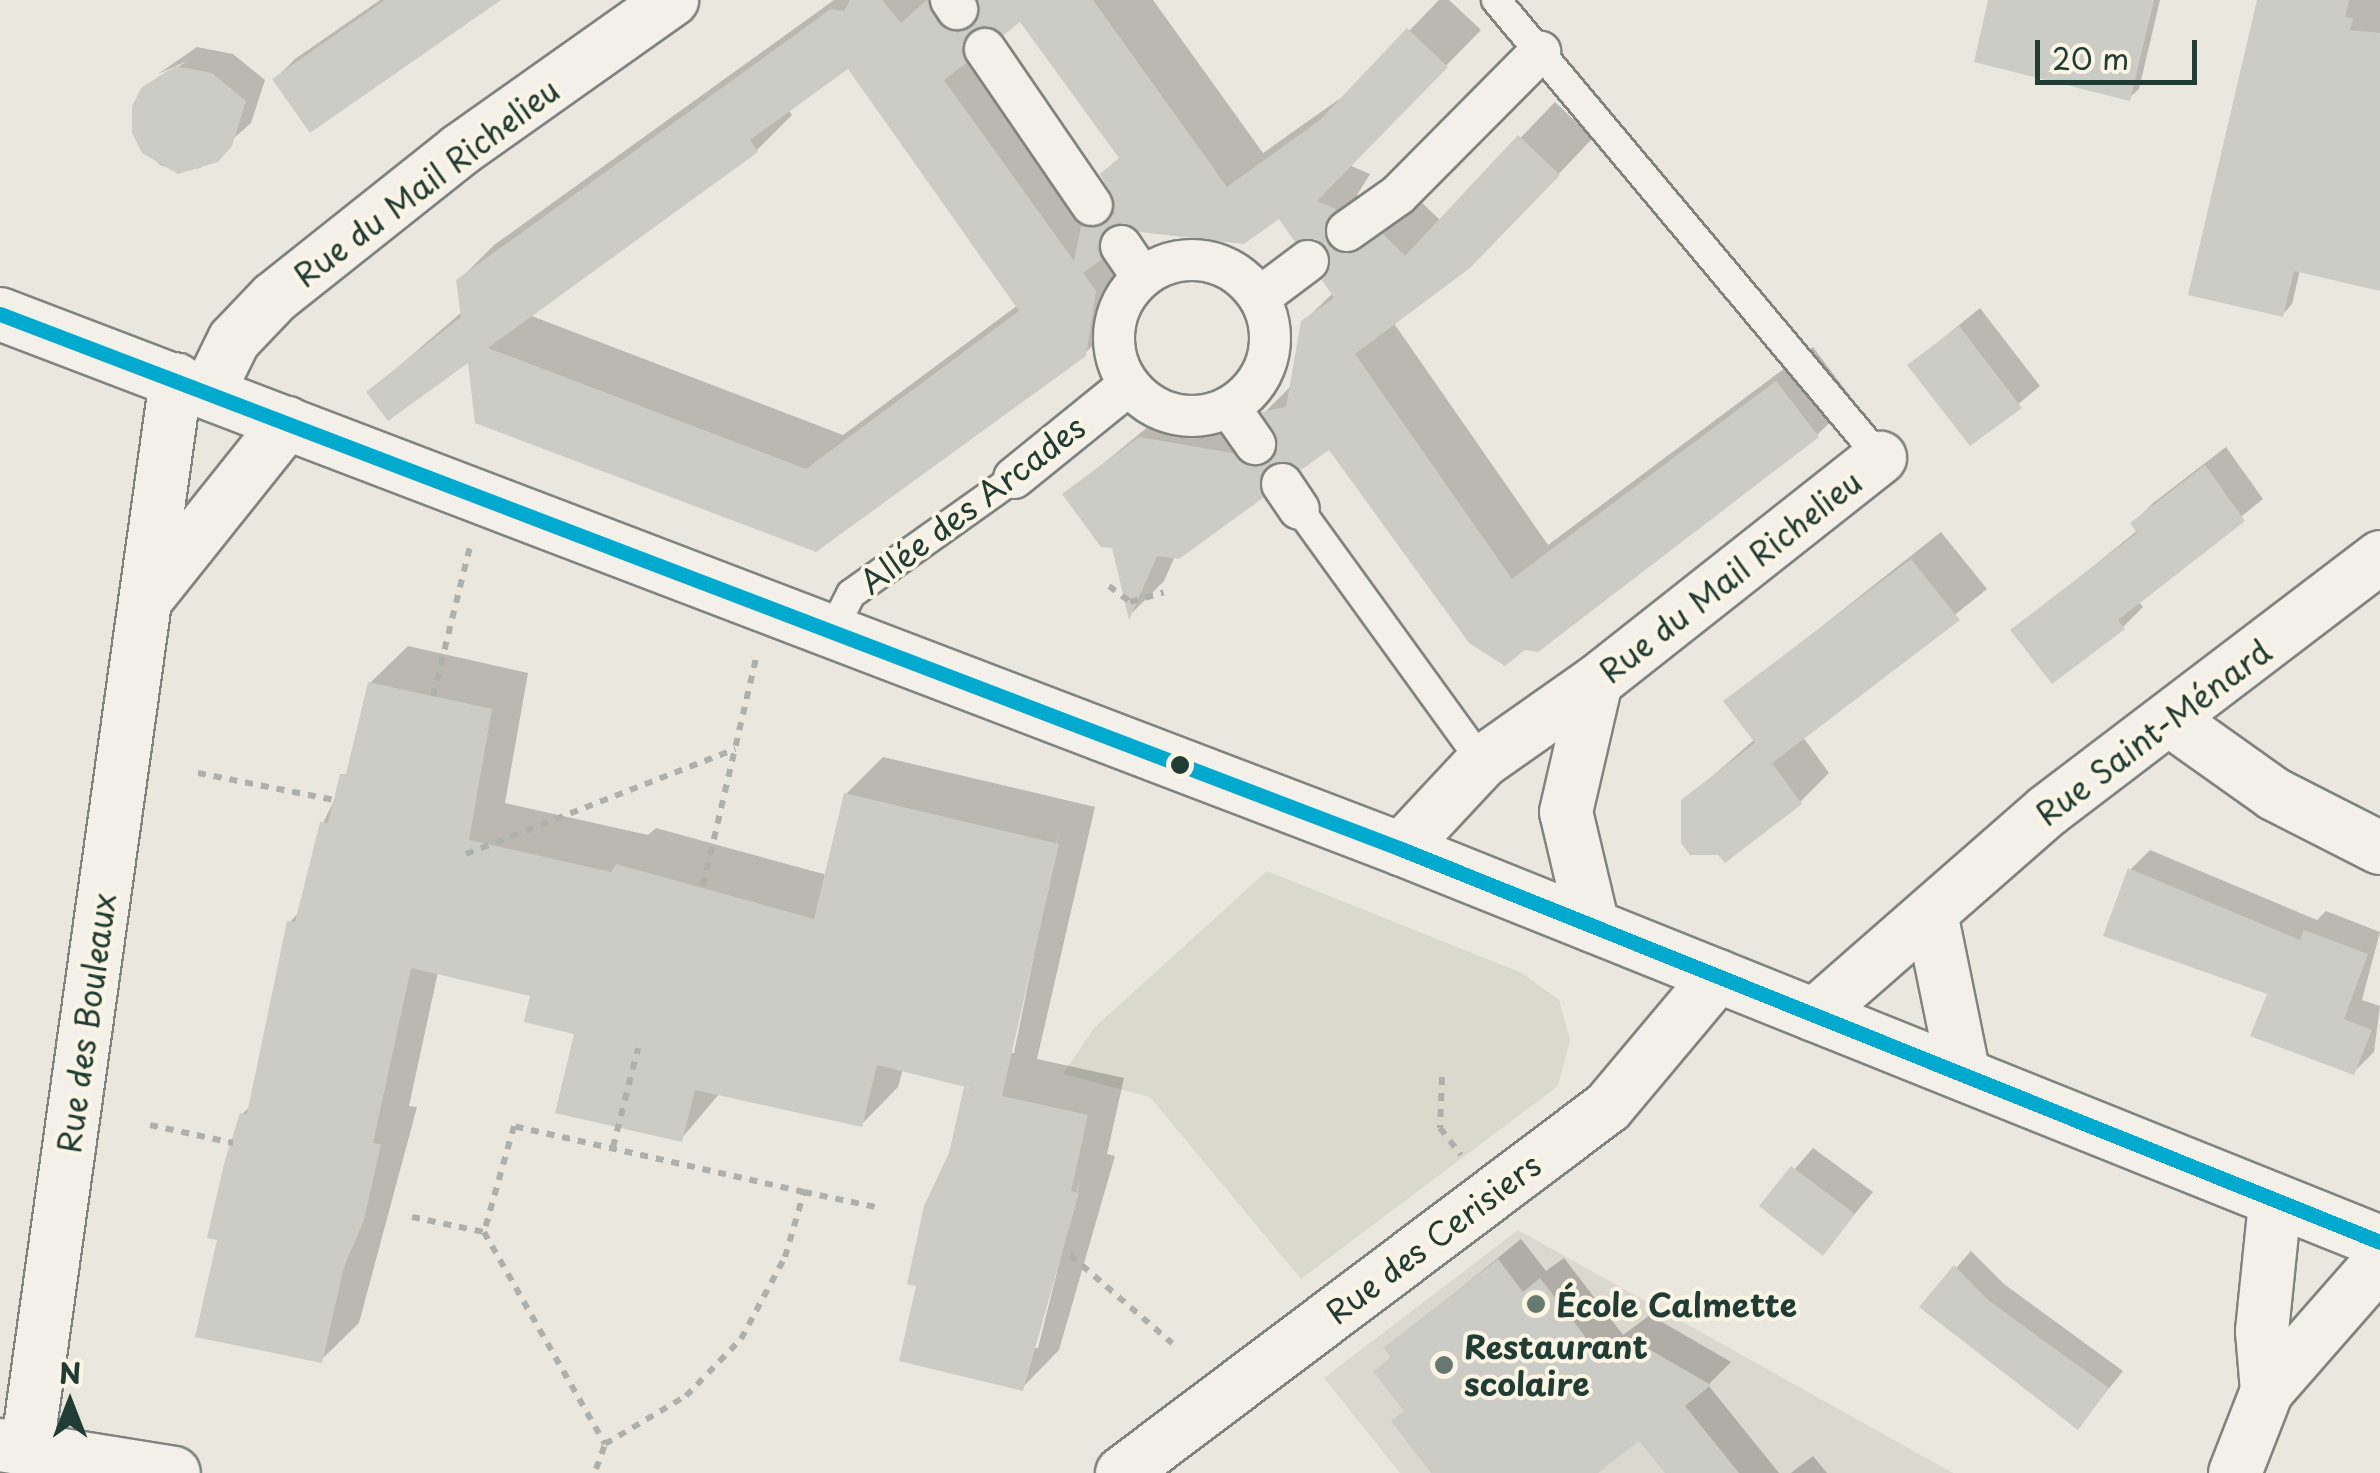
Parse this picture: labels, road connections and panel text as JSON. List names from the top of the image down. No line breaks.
{"streets":{"street":["Rue du Mail Richelieu","Allée des Arcades","Rue Saint-Ménard","Rue des Bouleaux","Rue des Cerisiers"]},"crossings":[["Rue du Mail Richelieu","Rue des Bouleaux"]],"places":["École Calmette","Restaurant scolaire"],"scale_bar":"20 m","north":"top"}
